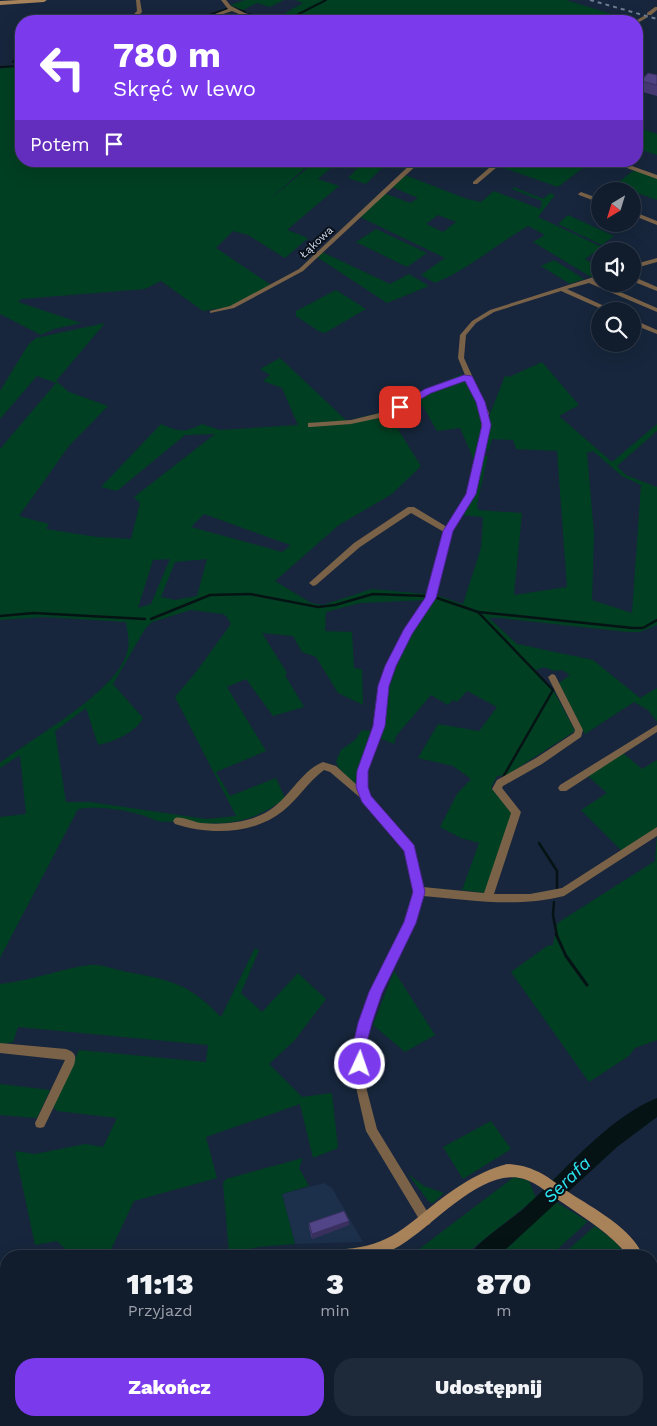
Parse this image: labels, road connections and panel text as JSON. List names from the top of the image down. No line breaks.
{"streets":{"street":["Łąkowa"]},"water":["Serafa"],"north":"bottom left","page":{"turn":["780 m","Skręć w lewo"],"then":"Potem","eta":["11:13","Przyjazd","3","min","870","m"],"buttons":["Zakończ","Udostępnij"]}}
